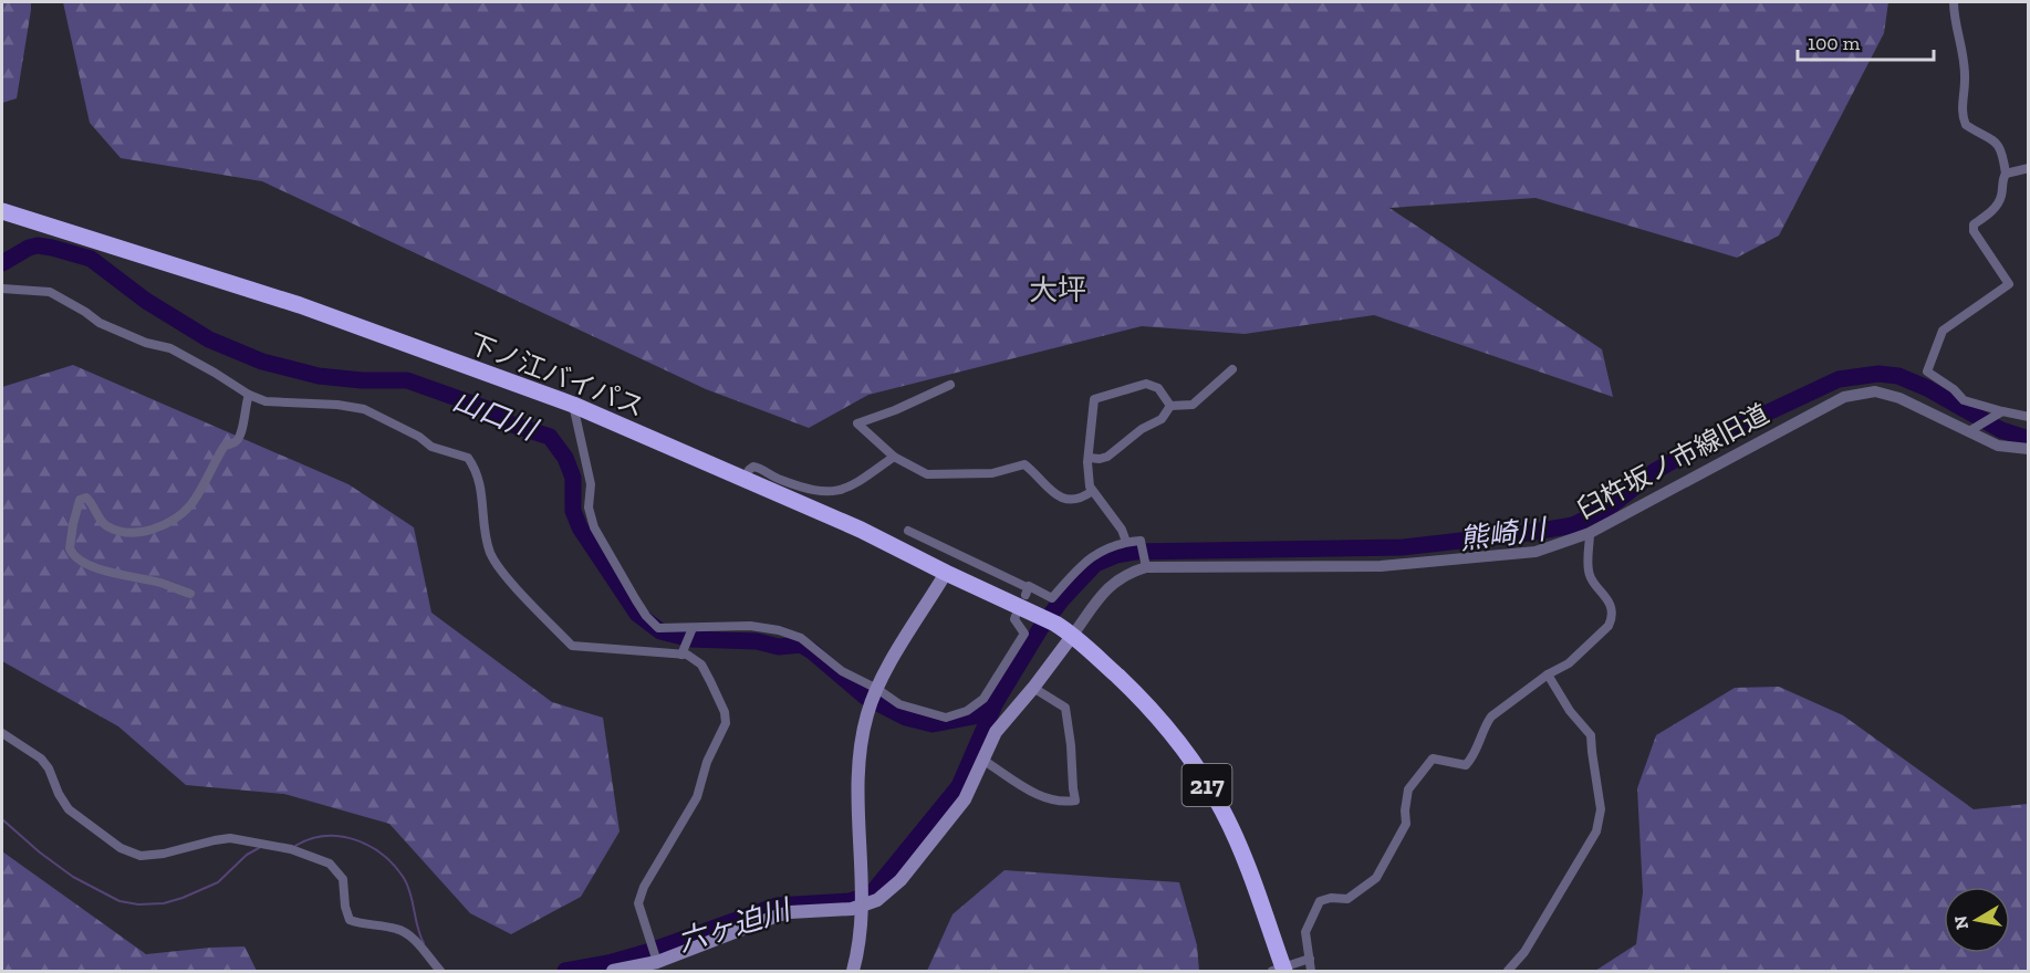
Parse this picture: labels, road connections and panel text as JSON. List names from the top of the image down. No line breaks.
{"streets":{"highway":["下ノ江バイパス","217"],"street":["臼杵坂ノ市線旧道"]},"crossings":[["下ノ江バイパス","臼杵坂ノ市線旧道"],["下ノ江バイパス","217"],["臼杵坂ノ市線旧道","217"]],"districts":["大坪"],"water":["山口川","熊崎川","六ヶ迫川"],"scale_bar":"100 m","north":"left"}
